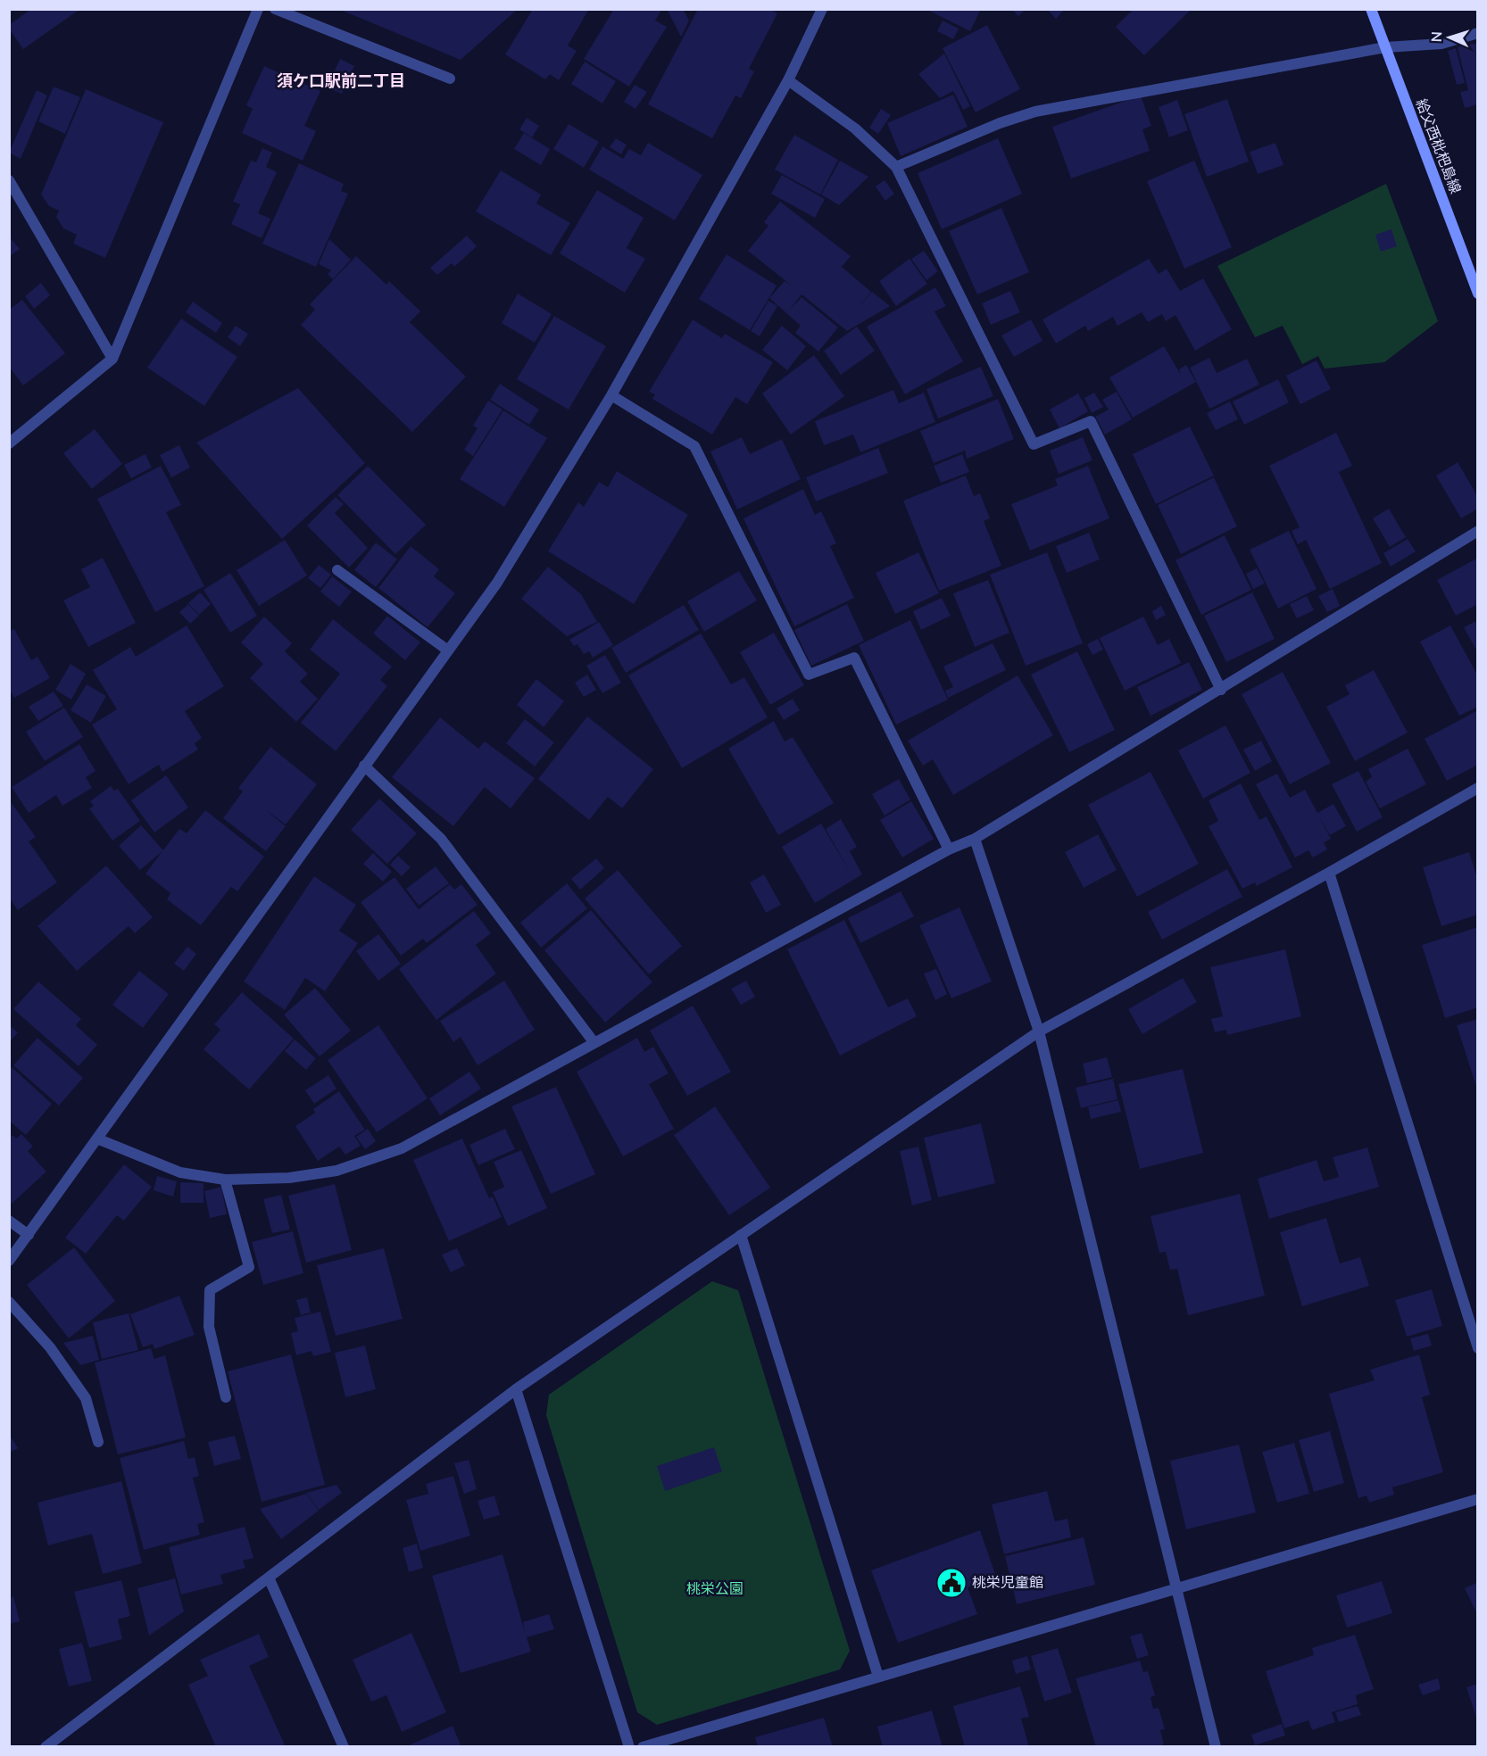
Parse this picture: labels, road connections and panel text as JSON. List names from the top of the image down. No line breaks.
{"streets":{"main road":["給父西枇杷島線"]},"districts":["須ケ口駅前二丁目"],"parks":["桃栄公園"],"places":{"public building":["桃栄児童館"]},"north":"left"}
